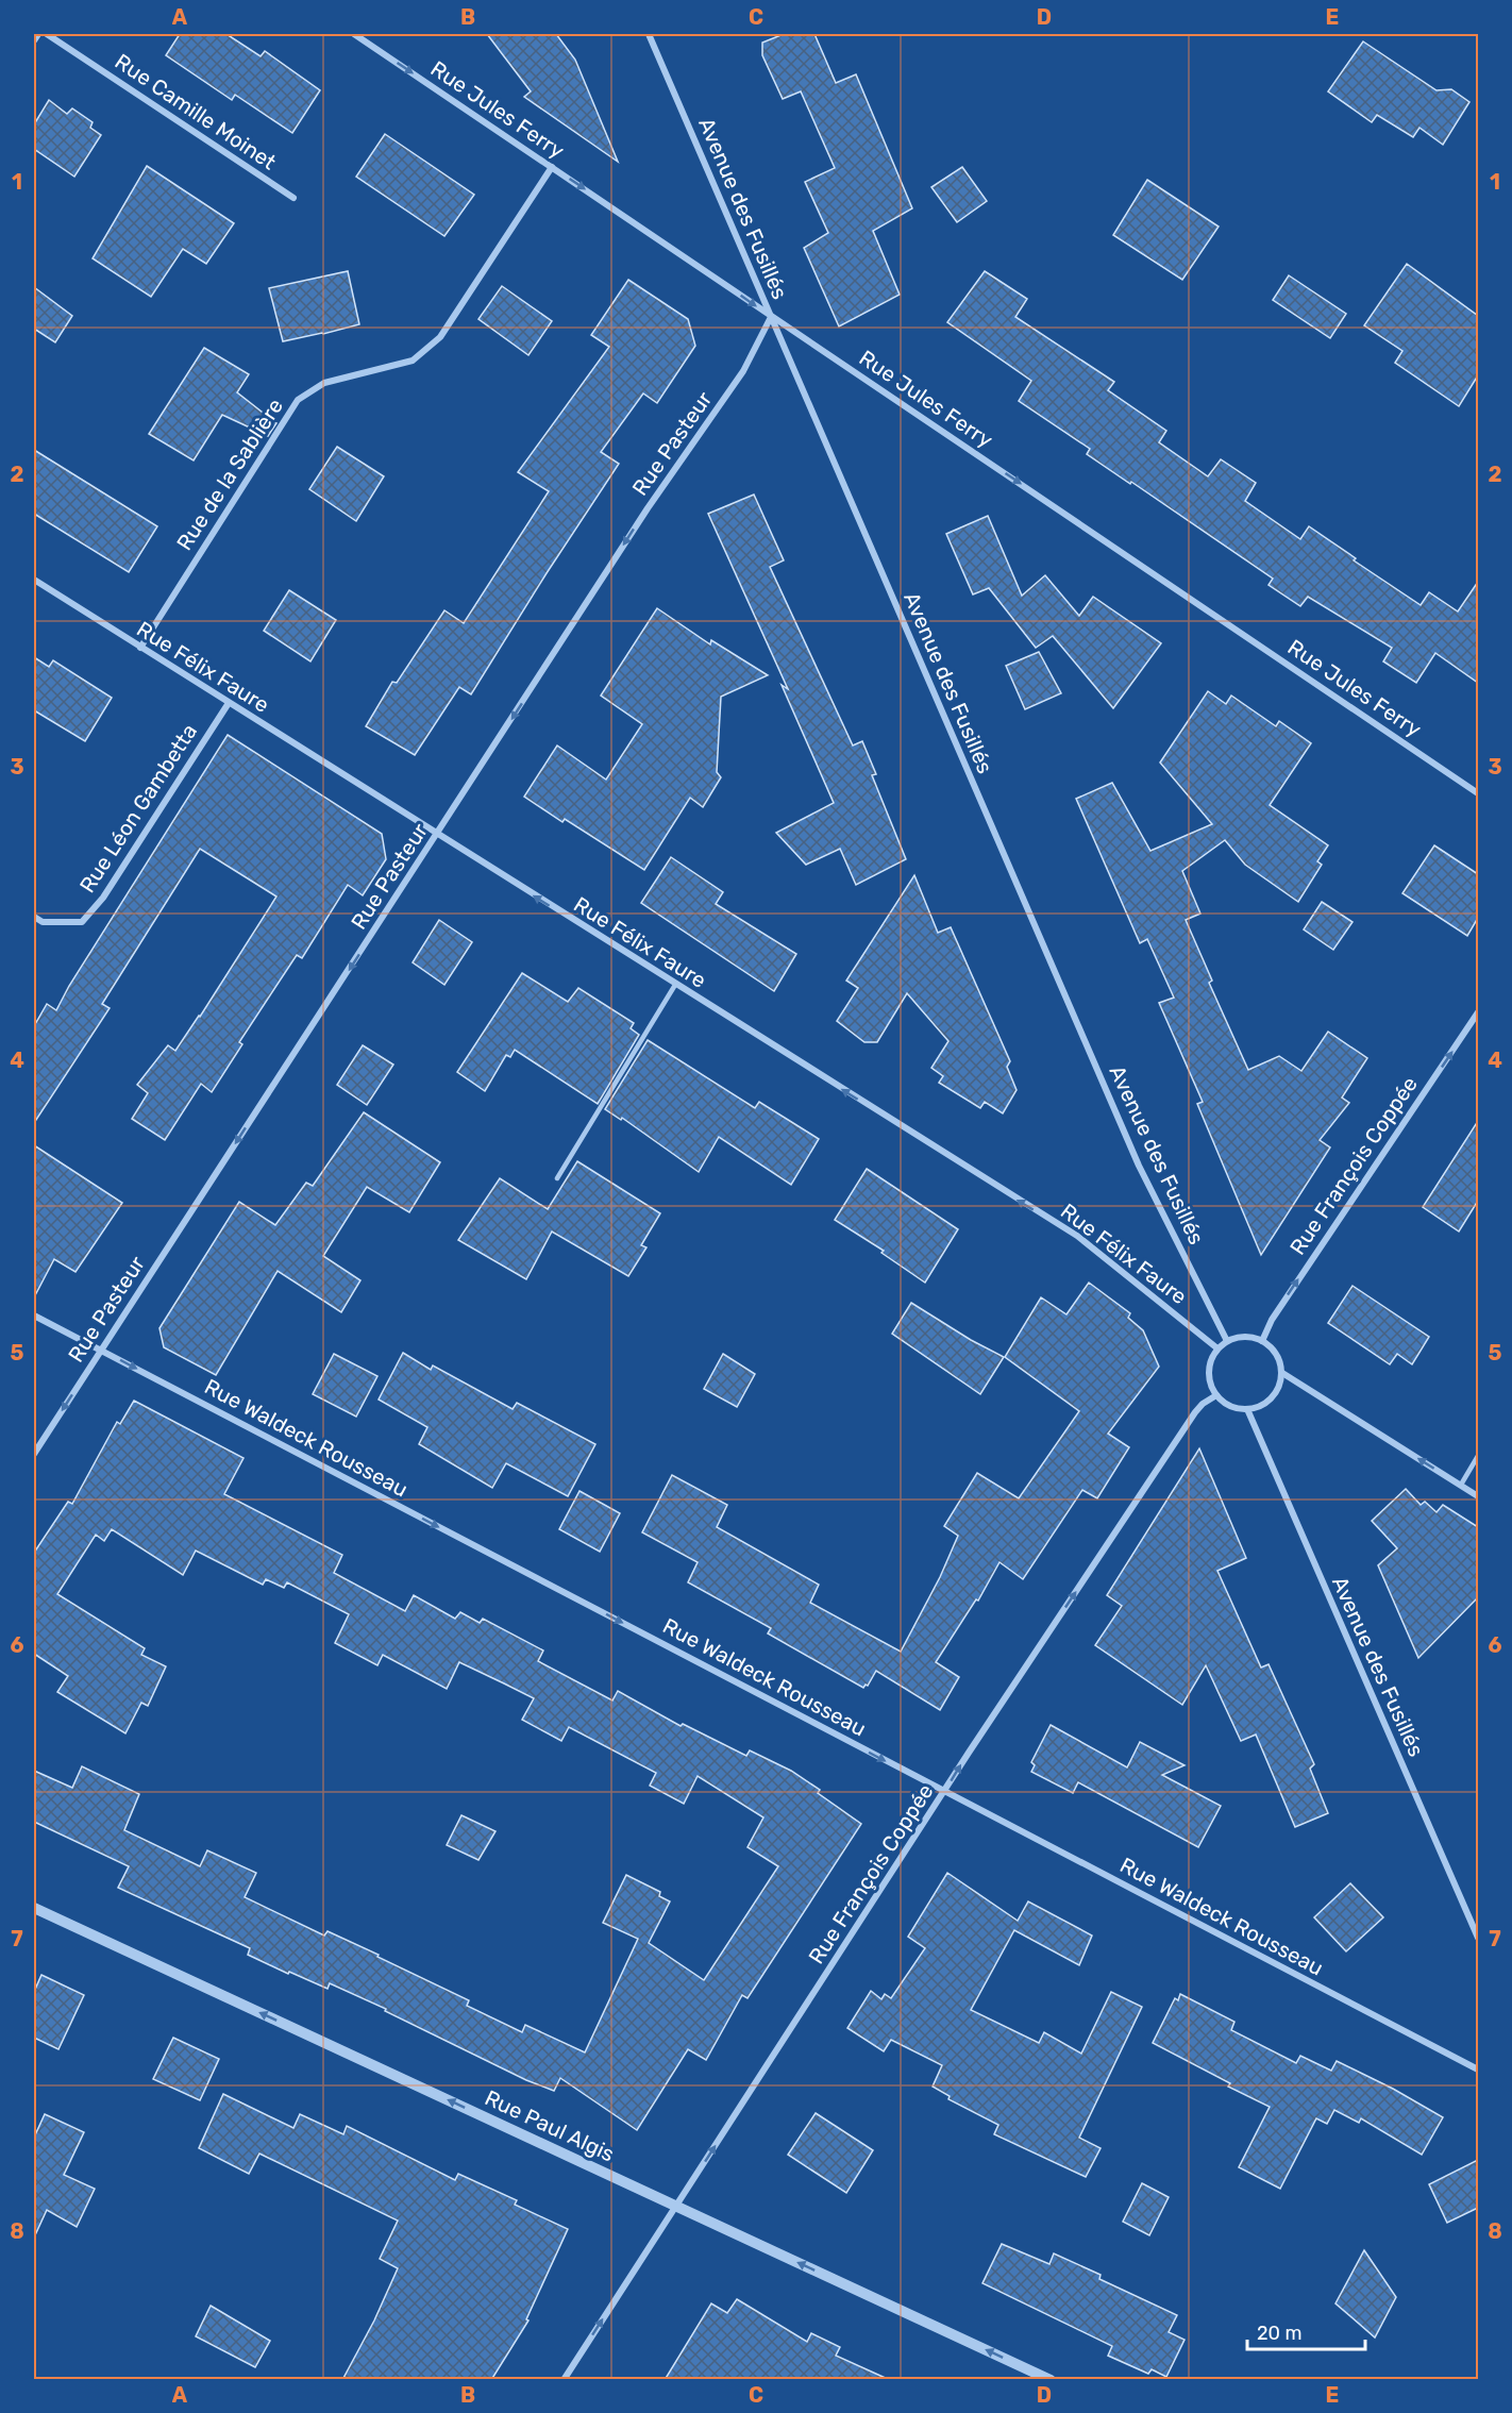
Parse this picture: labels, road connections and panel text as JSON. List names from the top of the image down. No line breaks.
{"streets":{"street":["Rue Jules Ferry","Rue Camille Moinet","Avenue des Fusillés","Rue Pasteur","Rue de la Sablière","Rue Félix Faure","Rue Léon Gambetta","Rue François Coppée","Rue Waldeck Rousseau","Rue Paul Algis"]},"crossings":[["Rue Jules Ferry","Avenue des Fusillés"],["Rue Jules Ferry","Rue Pasteur"],["Rue Jules Ferry","Rue de la Sablière"],["Avenue des Fusillés","Rue Pasteur"],["Avenue des Fusillés","Rue Félix Faure"],["Avenue des Fusillés","Rue François Coppée"],["Rue Pasteur","Rue Félix Faure"],["Rue Pasteur","Rue Waldeck Rousseau"],["Rue de la Sablière","Rue Félix Faure"],["Rue Félix Faure","Rue Léon Gambetta"],["Rue Félix Faure","Rue François Coppée"],["Rue François Coppée","Rue Waldeck Rousseau"],["Rue François Coppée","Rue Paul Algis"]],"one_way":["Rue Jules Ferry","Rue Pasteur","Rue Félix Faure","Rue François Coppée","Rue Waldeck Rousseau","Rue Paul Algis"],"scale_bar":"20 m","grid":{"columns":["A","B","C","D","E"],"rows":["1","2","3","4","5","6","7","8"]}}
